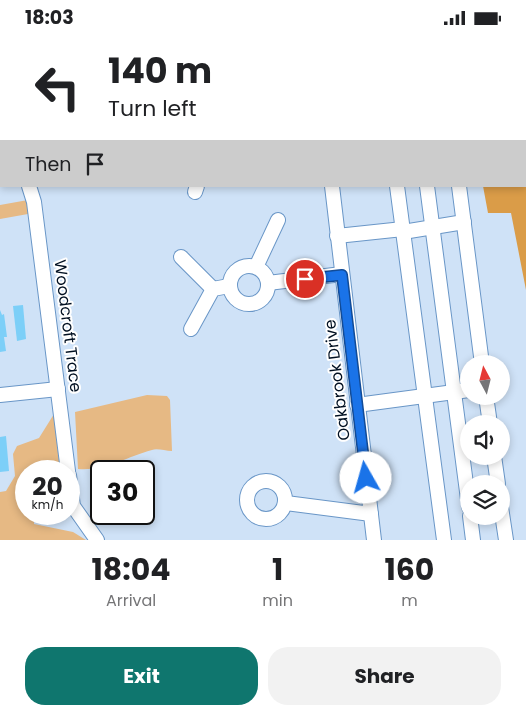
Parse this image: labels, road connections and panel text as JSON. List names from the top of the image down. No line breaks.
{"streets":{"street":["Woodcroft Trace","Oakbrook Drive"]},"north":"top","page":{"status":"18:03","turn":["140 m","Turn left"],"then":"Then","speed":"20 km/h","limit":"30","eta":["18:04","Arrival","1","min","160","m"],"buttons":["Exit","Share"]}}
